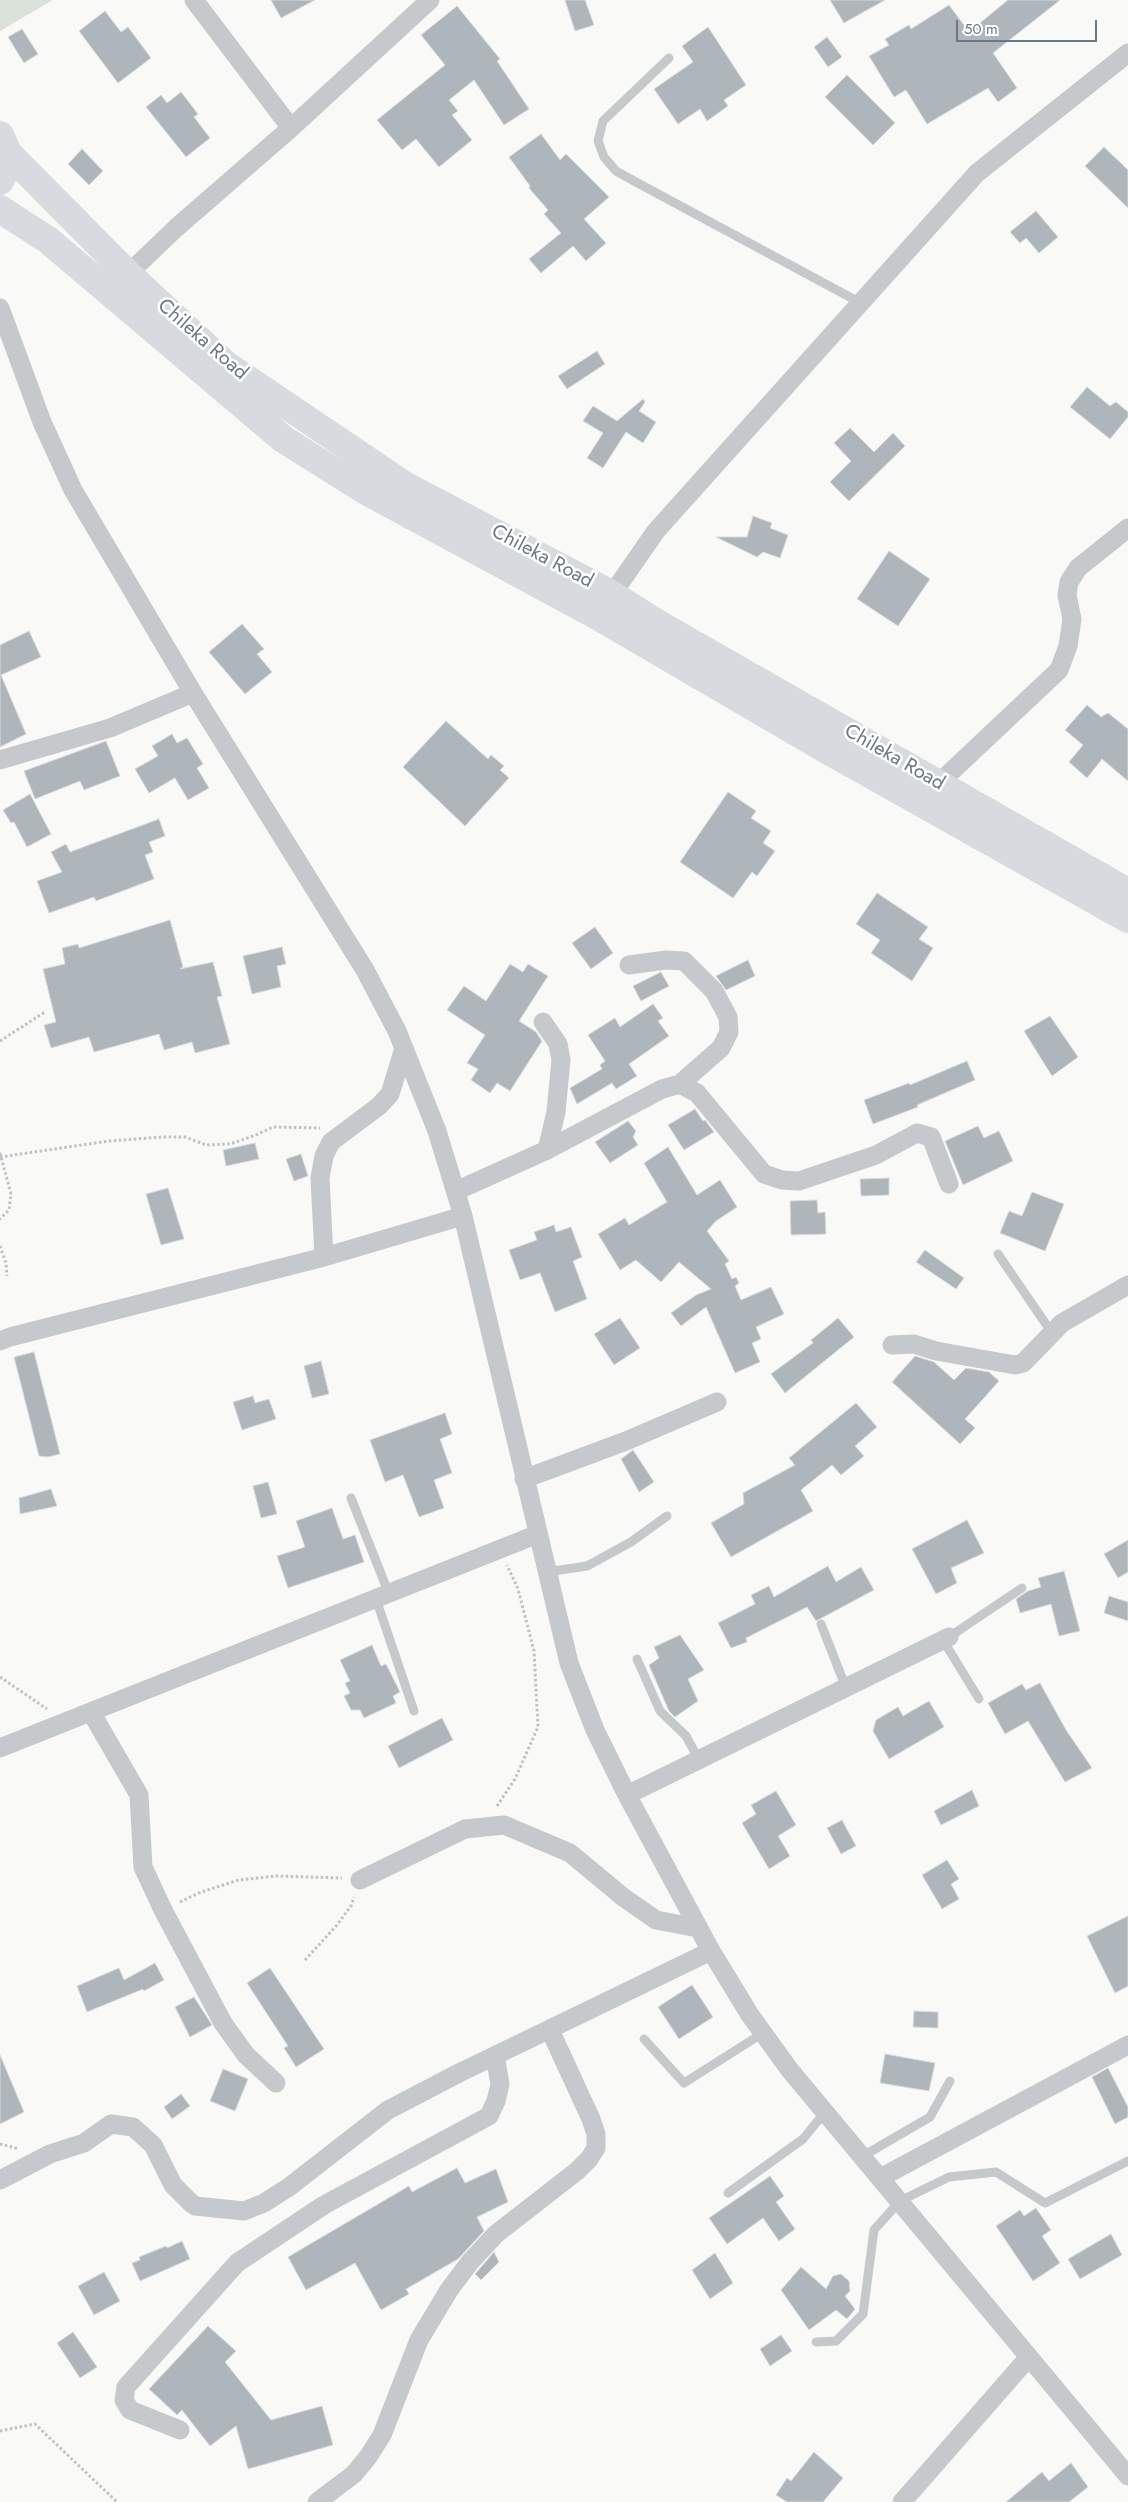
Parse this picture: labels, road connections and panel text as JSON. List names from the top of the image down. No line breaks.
{"streets":{"highway":["Chileka Road"]},"scale_bar":"50 m"}
